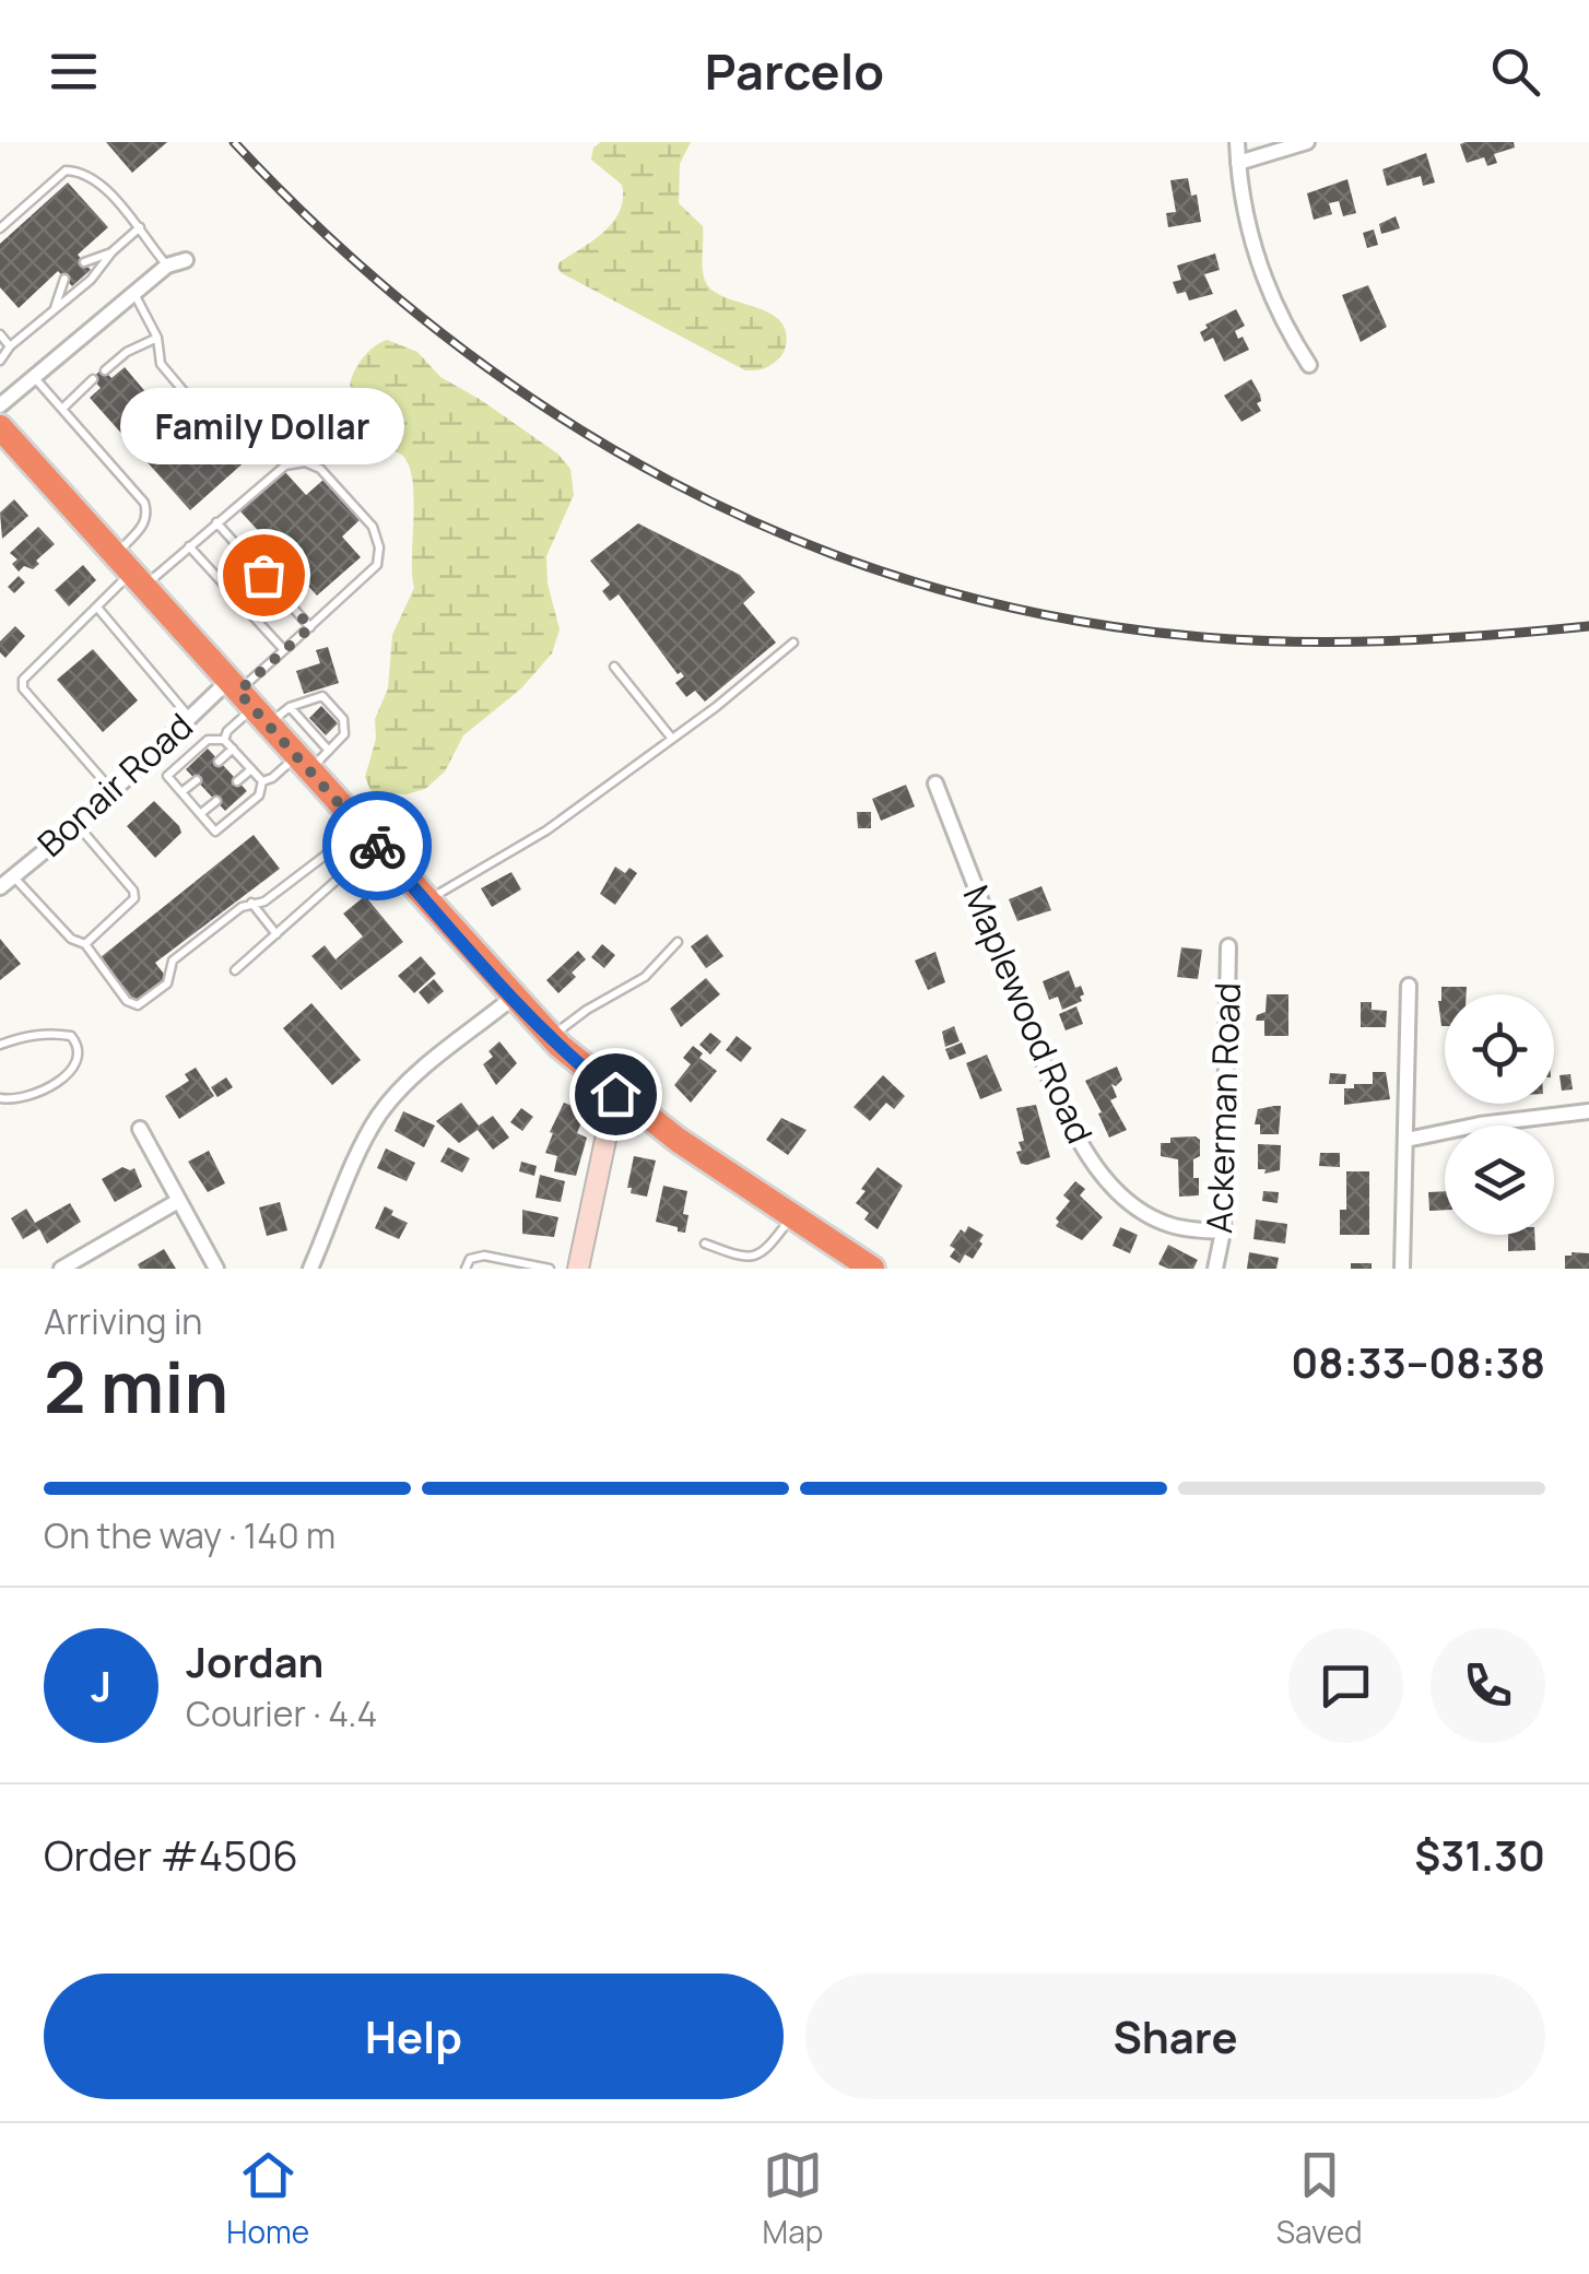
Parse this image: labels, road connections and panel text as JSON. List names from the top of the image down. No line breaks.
{"streets":{"street":["Bonair Road","Maplewood Road","Ackerman Road"]},"crossings":[["Maplewood Road","Ackerman Road"]],"places":["Family Dollar"],"page":{"header":"Parcelo","bubble":"Family Dollar","heading":["2 min","Arriving in","08:33–08:38"],"panel":["Jordan","Courier · 4.4","Order #4506","$31.30"],"bar":"On the way · 140 m","round":"J","buttons":["Help","Share"],"tabs":["Home","Map","Saved"]}}
